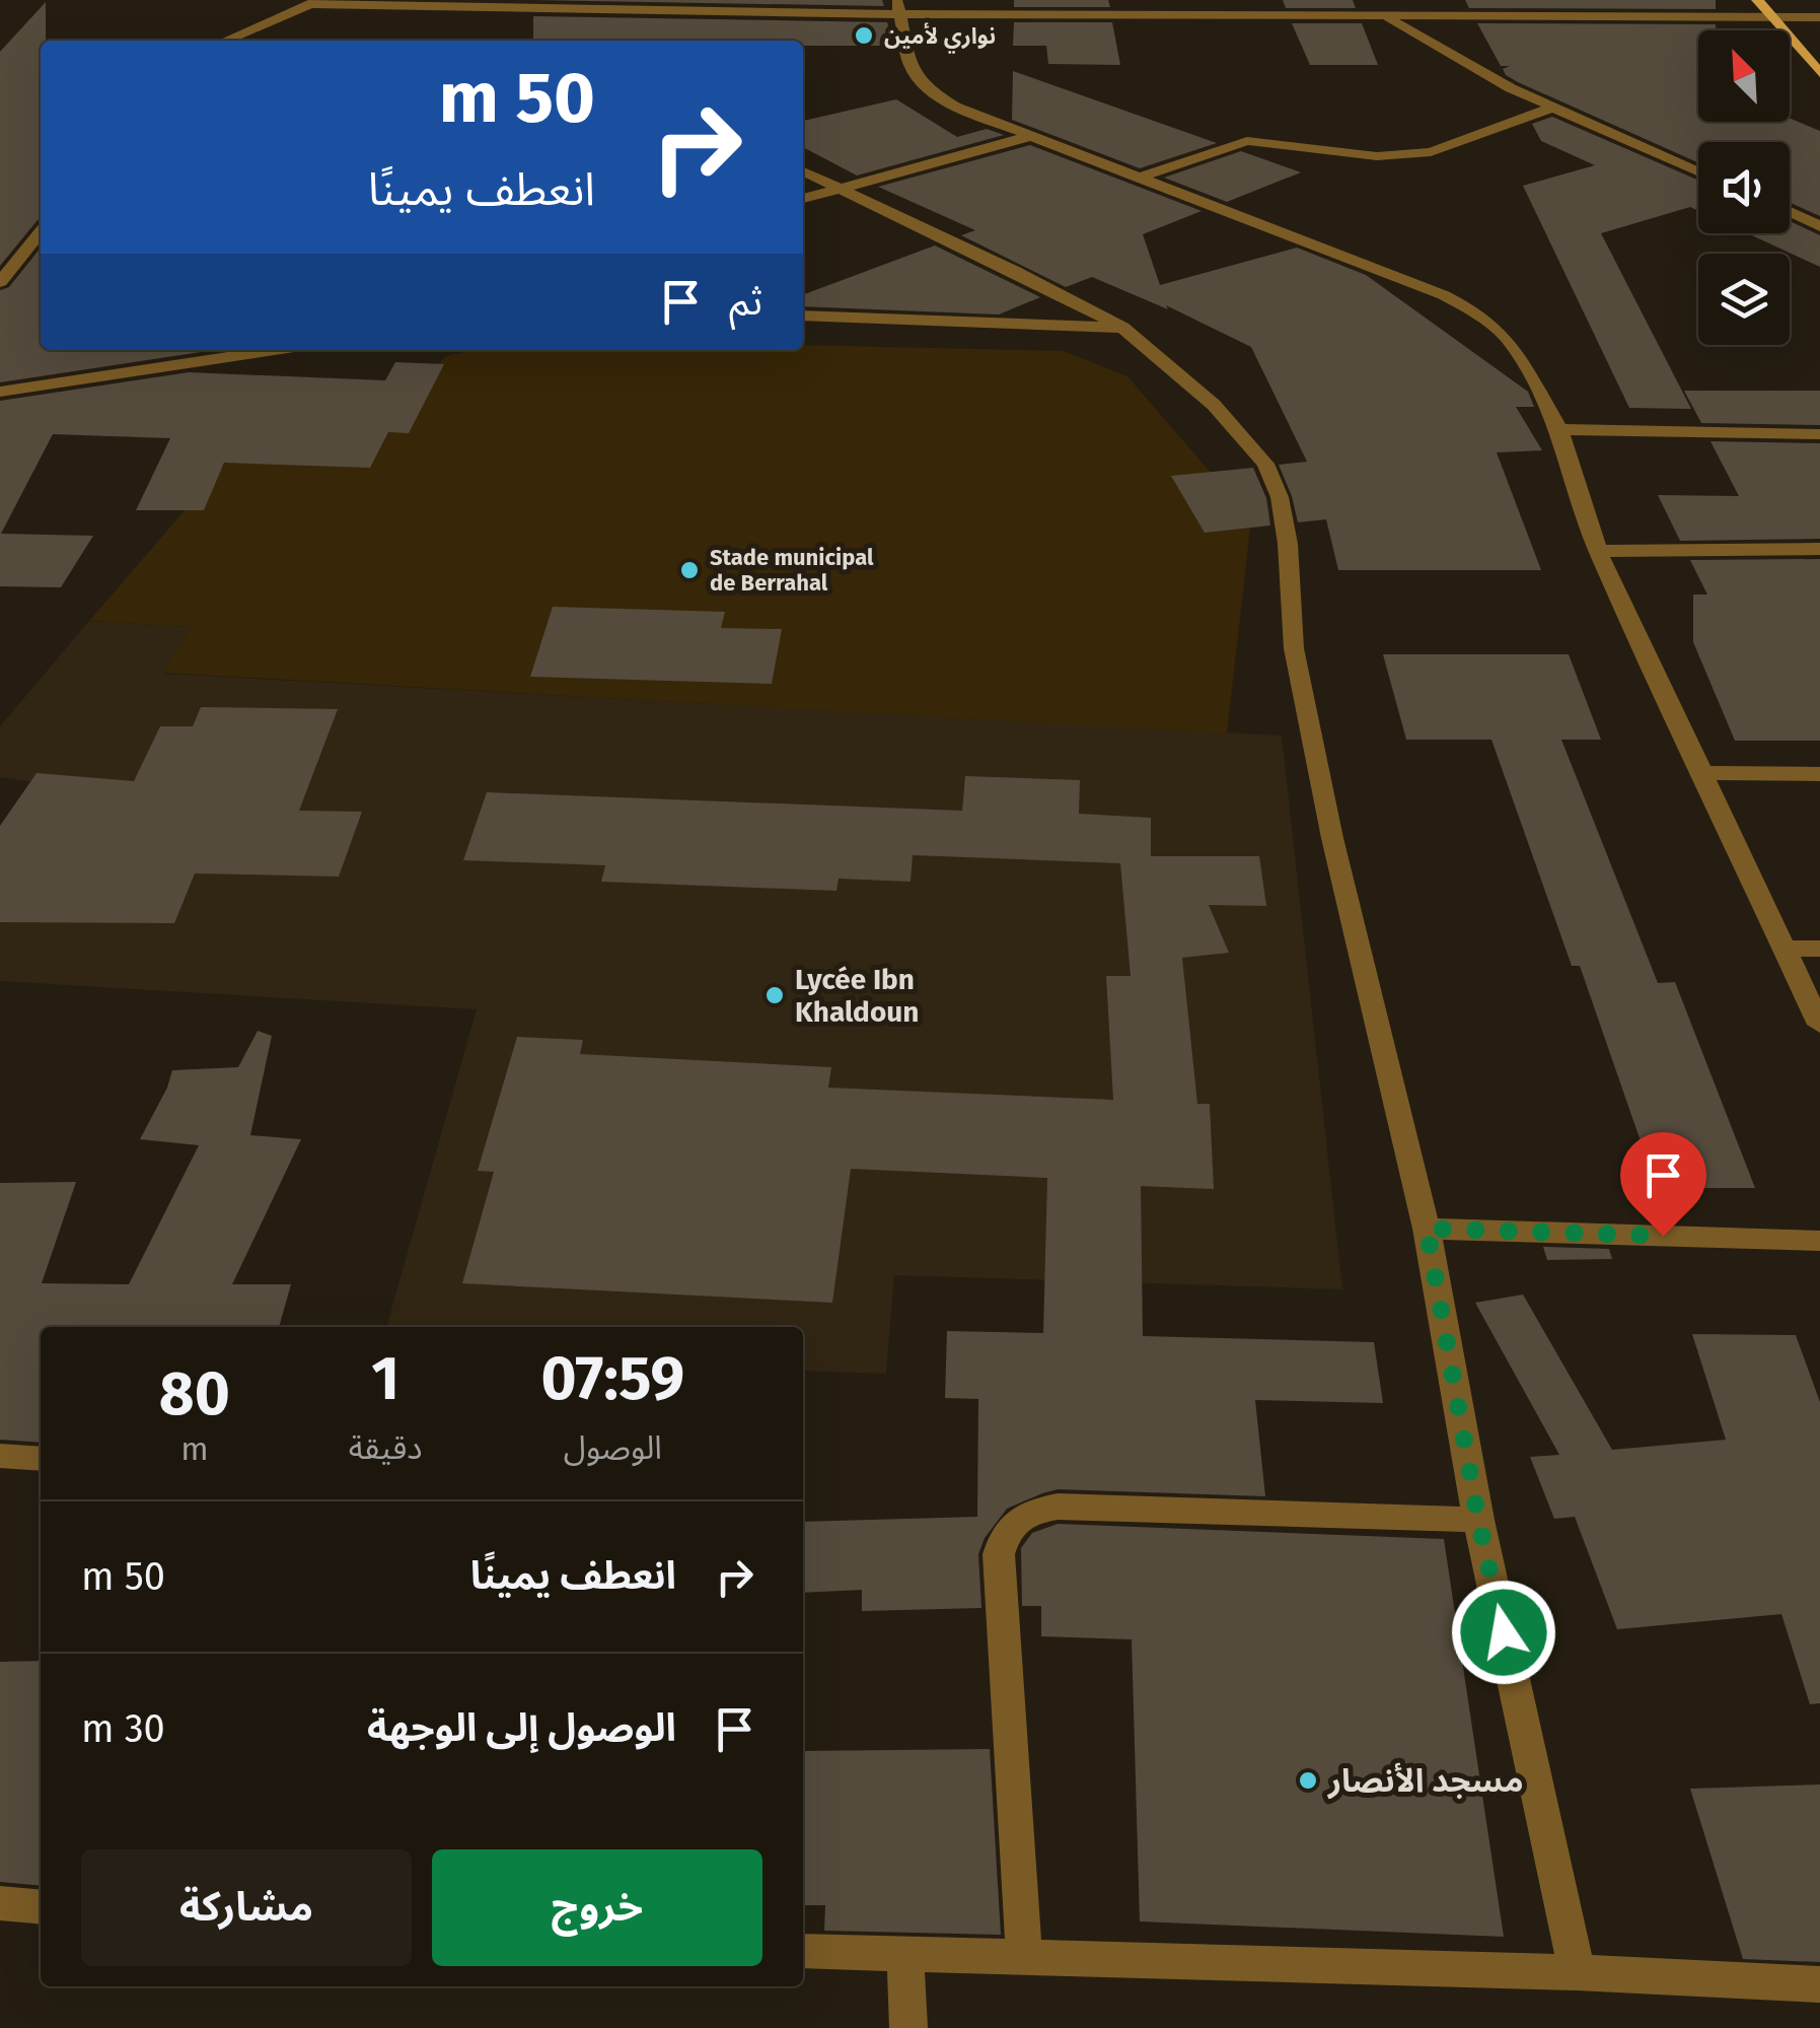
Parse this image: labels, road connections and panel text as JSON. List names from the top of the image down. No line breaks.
{"places":["نواري لأمين","Stade municipal de Berrahal","Lycée Ibn Khaldoun","مسجد الأنصار"],"north":"top left","page":{"turn":["50 m","انعطف يمينًا"],"then":"ثم","eta":["07:59","الوصول","1","دقيقة","80","m"],"list":[{"name":"انعطف يمينًا","value":"50 m"},{"name":"الوصول إلى الوجهة","value":"30 m"}],"buttons":["خروج","مشاركة"]}}
